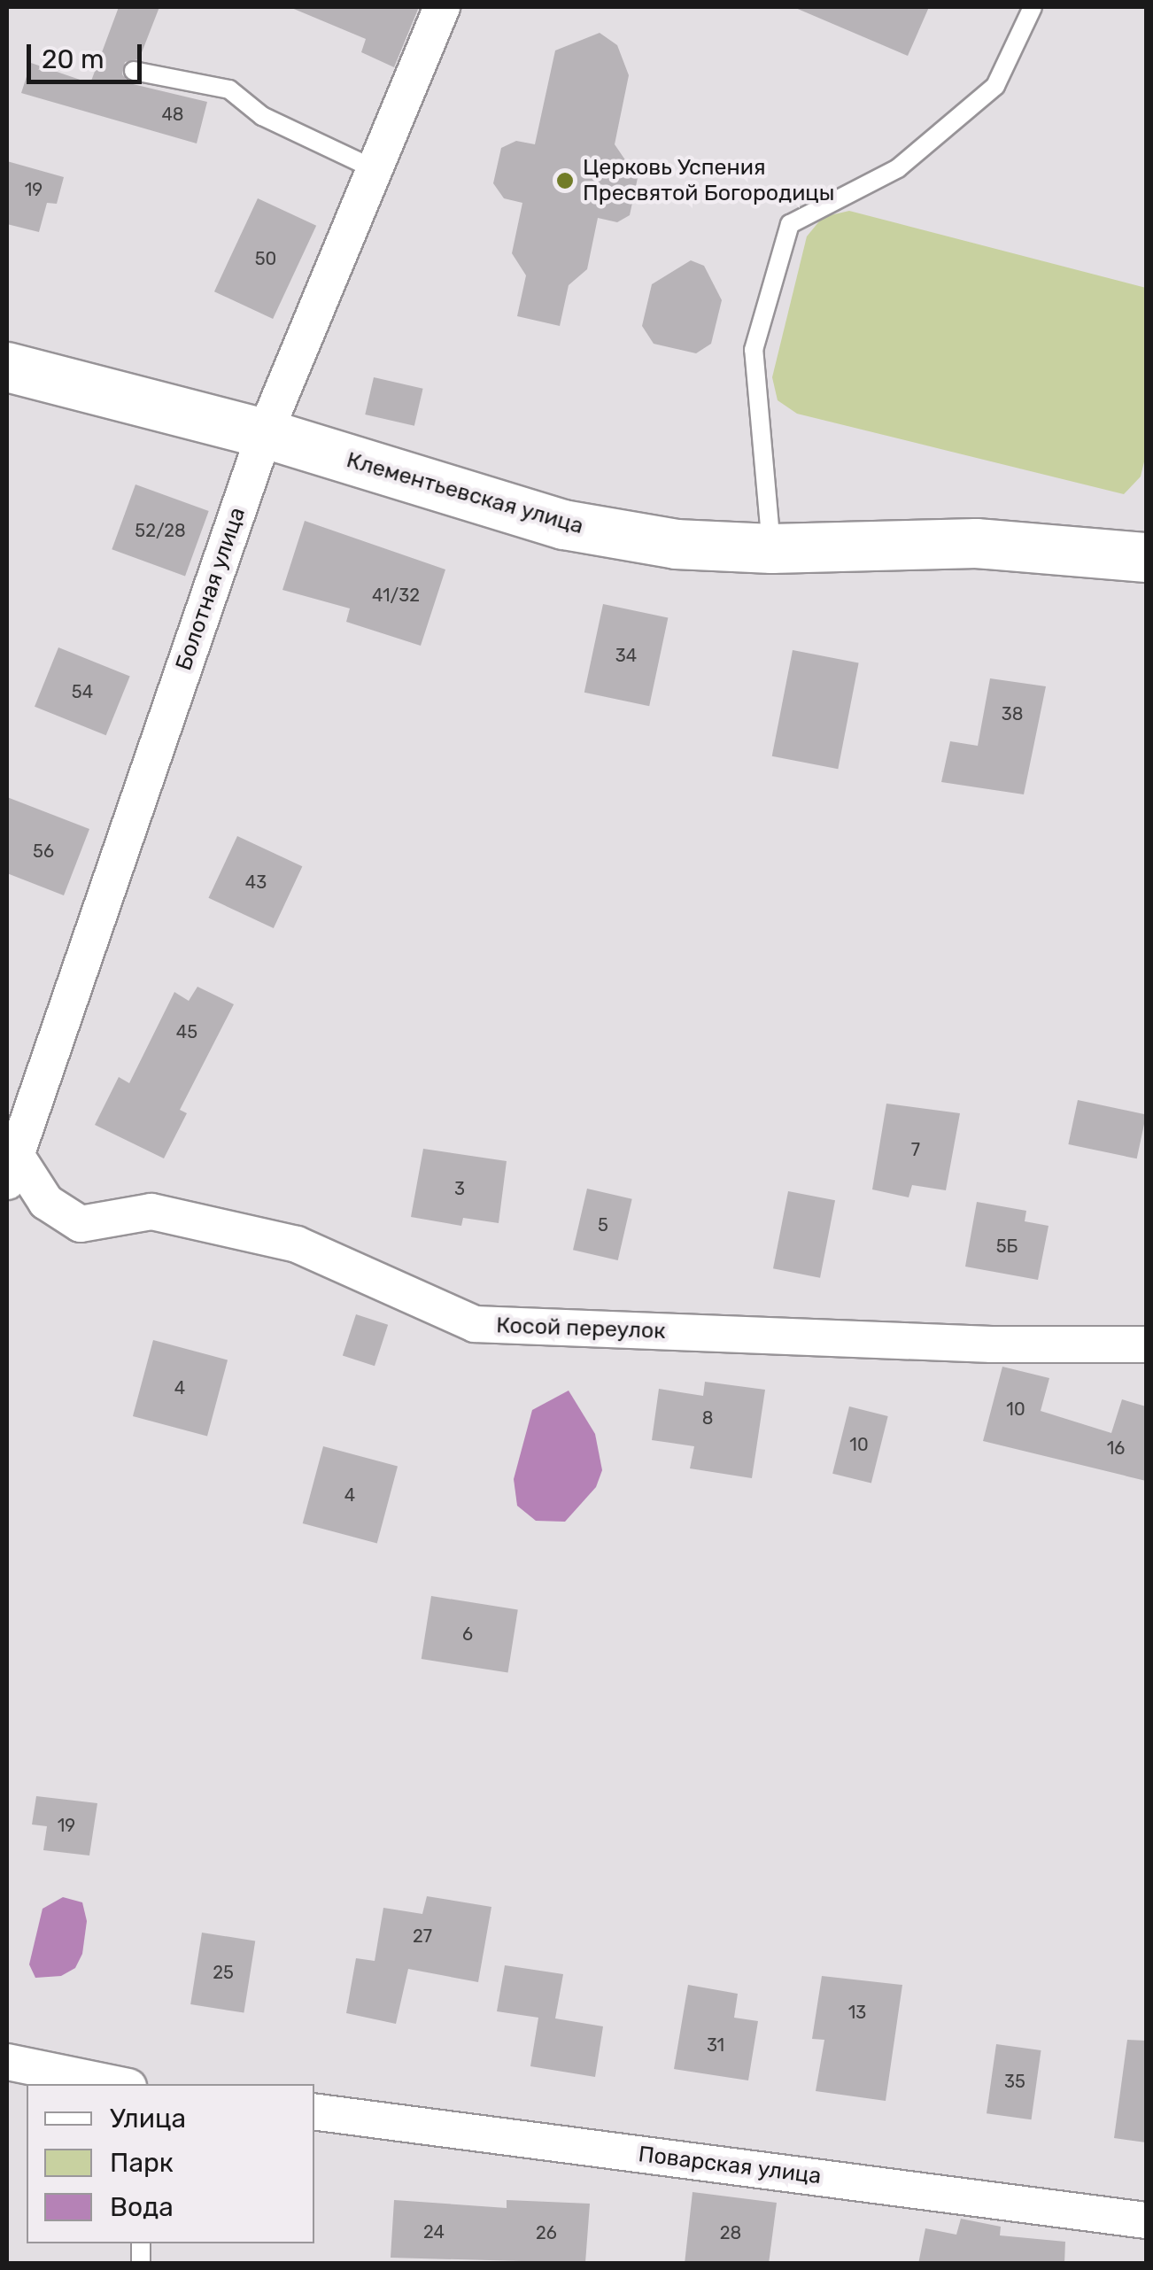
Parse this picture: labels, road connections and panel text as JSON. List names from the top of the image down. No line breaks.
{"streets":{"street":["Клементьевская улица","Болотная улица","Косой переулок","Поварская улица"]},"crossings":[["Клементьевская улица","Болотная улица"],["Болотная улица","Косой переулок"]],"places":["Церковь Успения Пресвятой Богородицы"],"house_numbers":["48","19","50","52/28","41/32","34","54","38","56","43","45","7","3","5","5Б","4","10","8","10","16","4","6","19","27","25","13","31","35","24","26","28"],"legend":["Улица","Парк","Вода"],"scale_bar":"20 m"}
